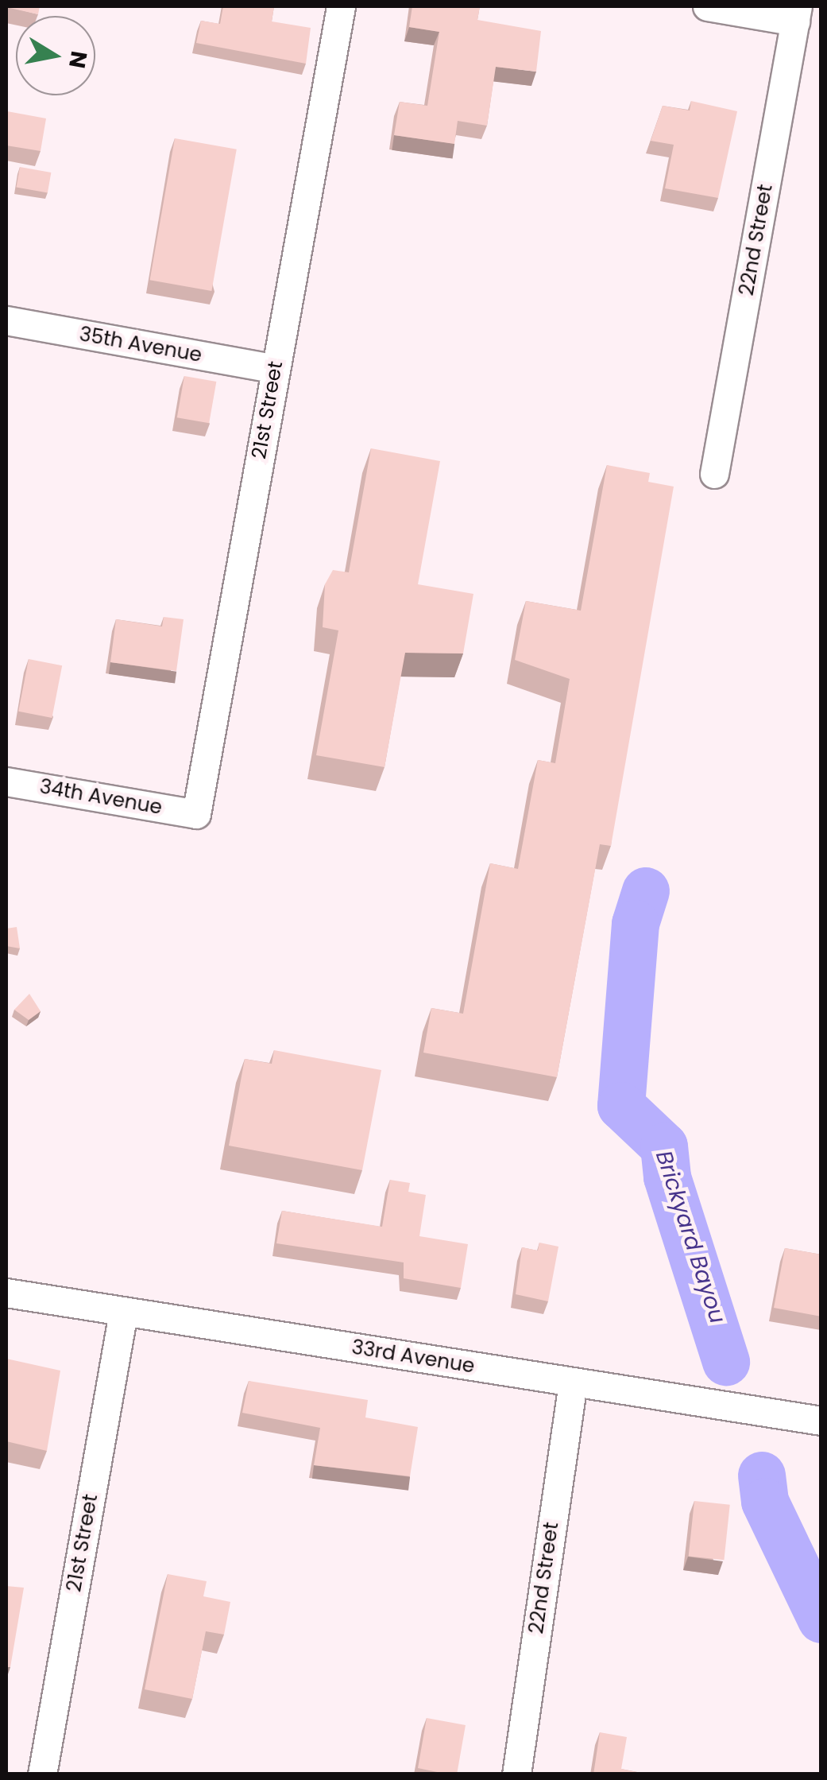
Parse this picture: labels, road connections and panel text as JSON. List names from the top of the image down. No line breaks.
{"streets":{"street":["22nd Street","35th Avenue","21st Street","34th Avenue","33rd Avenue"]},"crossings":[["22nd Street","33rd Avenue"],["35th Avenue","21st Street"],["21st Street","34th Avenue"],["21st Street","33rd Avenue"]],"water":["Brickyard Bayou"],"north":"right"}
